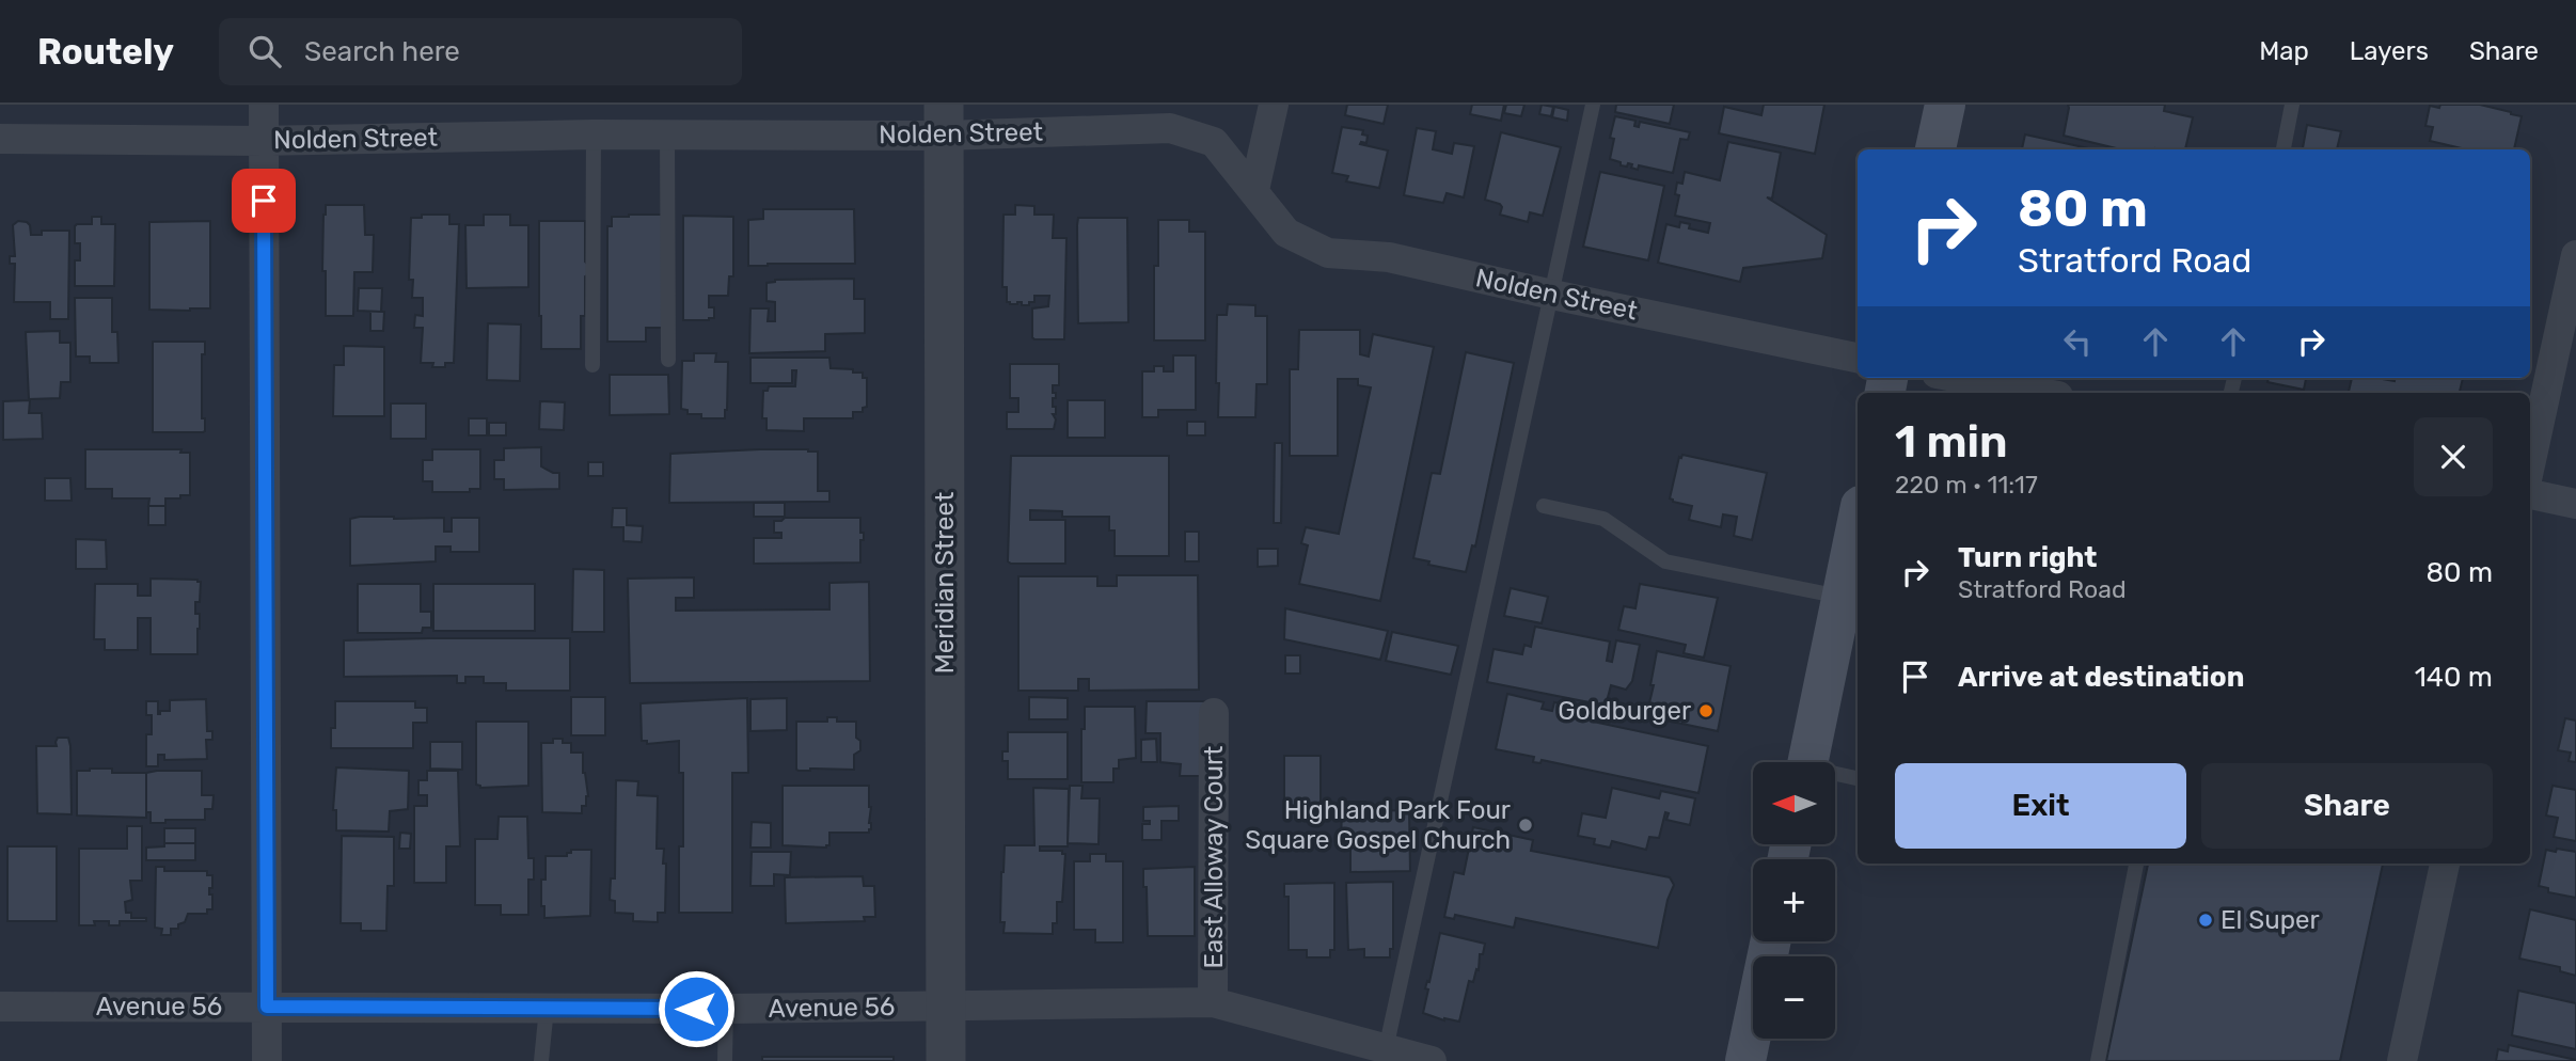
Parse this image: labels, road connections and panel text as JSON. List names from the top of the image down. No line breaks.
{"streets":{"street":["Nolden Street","Meridian Street","East Alloway Court","Avenue 56"]},"crossings":[["Nolden Street","Meridian Street"],["Meridian Street","Avenue 56"],["East Alloway Court","Avenue 56"]],"places":["Goldburger","Highland Park Four Square Gospel Church","El Super"],"north":"left","page":{"header":"Routely","search":"Search here","nav":["Map","Layers","Share"],"turn":["80 m","Stratford Road"],"heading":["1 min","220 m · 11:17"],"list":[{"name":"Turn right","note":"Stratford Road","value":"80 m"},{"name":"Arrive at destination","value":"140 m"}],"buttons":["Exit","Share"],"map_buttons":["+","−"]}}
